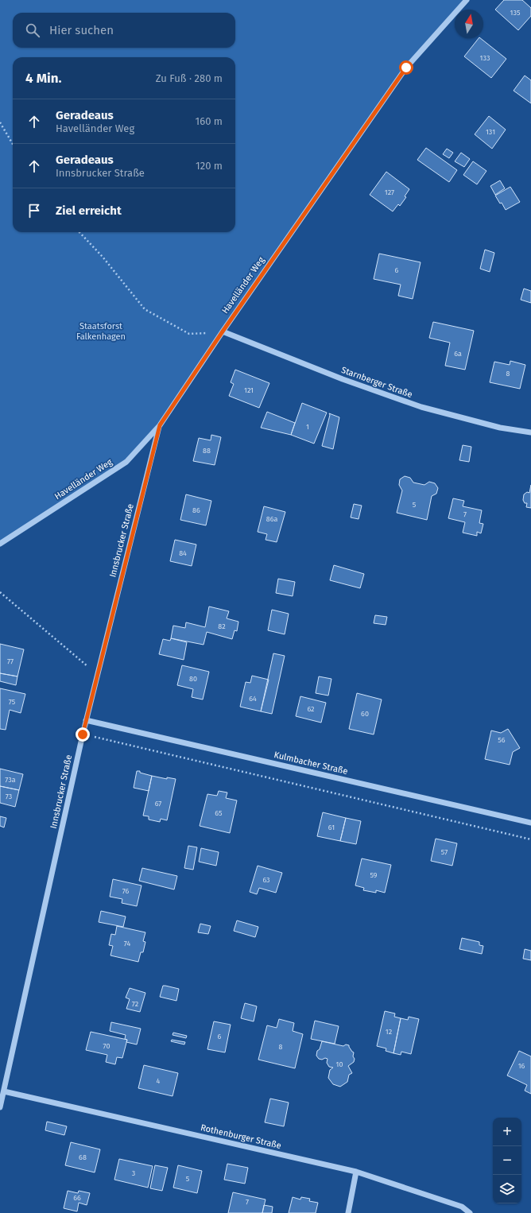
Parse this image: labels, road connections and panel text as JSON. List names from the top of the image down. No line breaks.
{"streets":{"street":["Havelländer Weg","Starnberger Straße","Innsbrucker Straße","Kulmbacher Straße","Rothenburger Straße"]},"crossings":[["Havelländer Weg","Starnberger Straße"],["Havelländer Weg","Innsbrucker Straße"],["Innsbrucker Straße","Kulmbacher Straße"],["Innsbrucker Straße","Rothenburger Straße"]],"parks":["Staatsforst Falkenhagen"],"house_numbers":["135","133","131","127","6","6a","8","121","1","88","5","86","7","86a","84","82","77","80","64","75","62","60","56","73a","73","67","65","61","57","59","63","76","74","72","12","6","70","8","10","16","4","68","3","5","66","7"],"north":"top","page":{"search":"Hier suchen","heading":["4 Min.","Zu Fuß · 280 m"],"list":[["Geradeaus","Havelländer Weg","160 m"],["Geradeaus","Innsbrucker Straße","120 m"],"Ziel erreicht"],"map_buttons":["+","−"]}}
